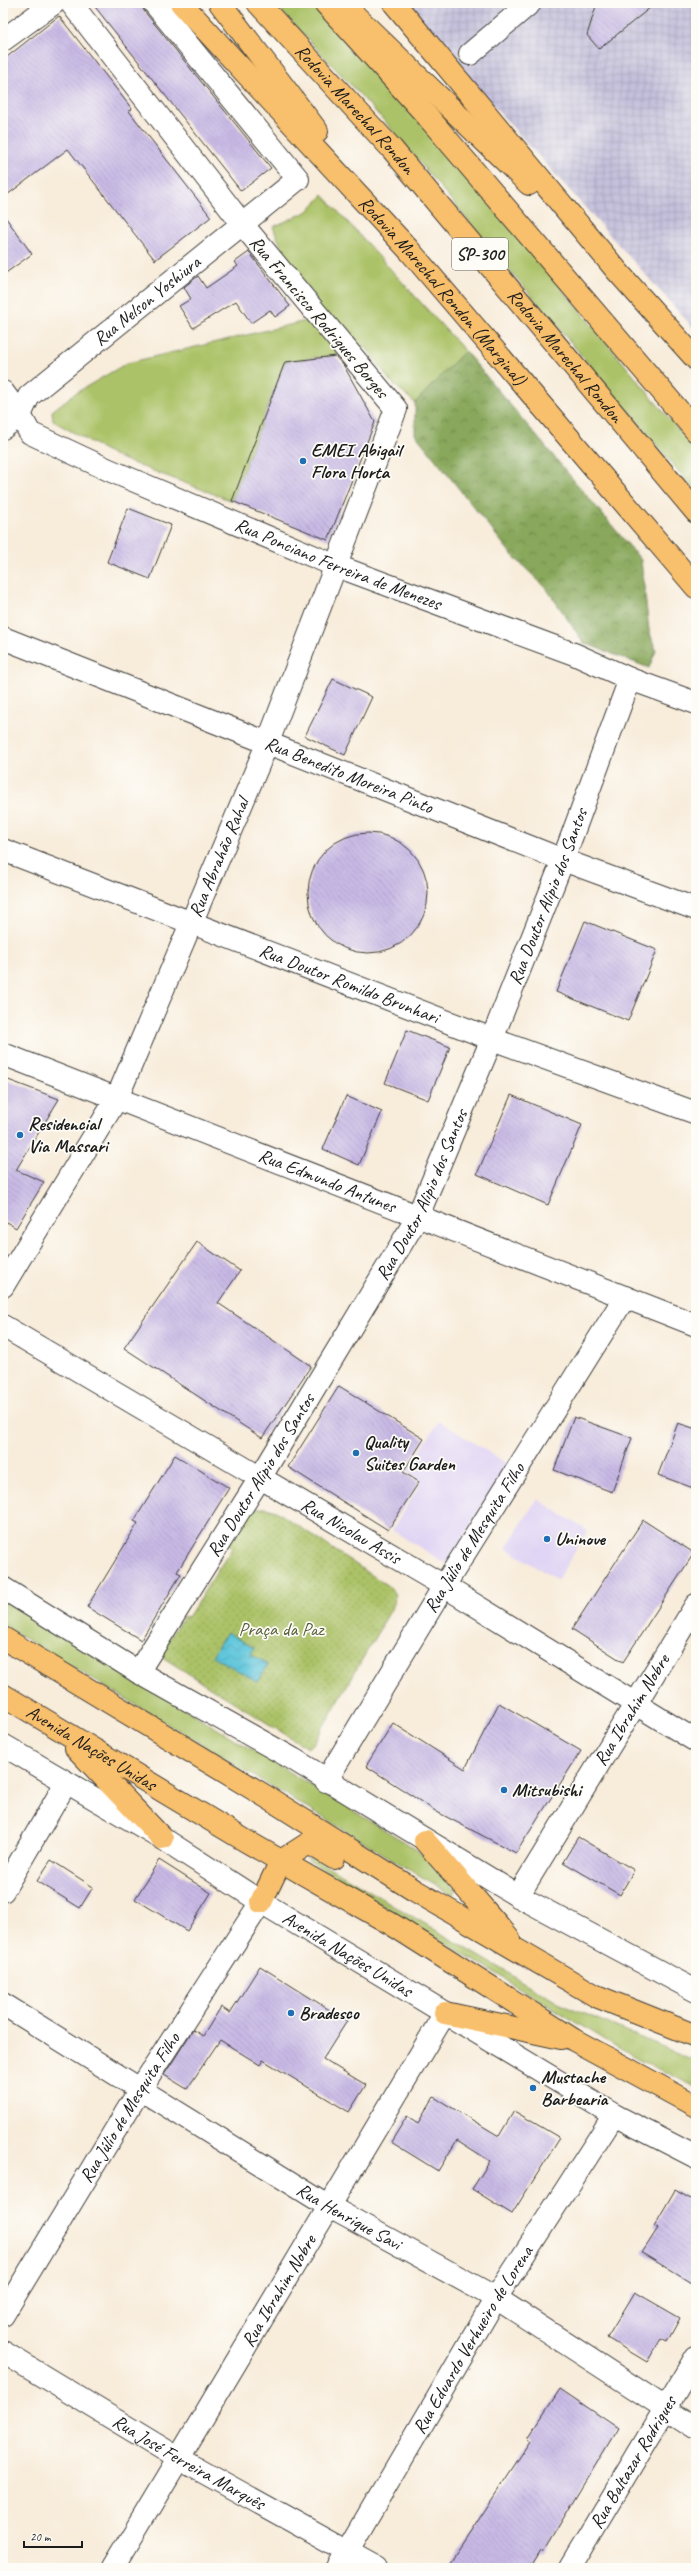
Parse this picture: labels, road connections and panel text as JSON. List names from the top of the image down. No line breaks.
{"streets":{"main road":["Rodovia Marechal Rondon","SP-300","Rodovia Marechal Rondon (Marginal)","Avenida Nações Unidas"],"street":["Rua Nelson Yoshiura","Rua Francisco Rodrigues Borges","Rua Ponciano Ferreira de Menezes","Rua Benedito Moreira Pinto","Rua Abrahão Rahal","Rua Doutor Alipio dos Santos","Rua Doutor Romildo Brunhari","Rua Edmundo Antunes","Rua Nicolau Assis","Rua Júlio de Mesquita Filho","Rua Ibrahim Nobre","Rua Henrique Savi","Rua Eduardo Verhueiro de Lorena","Rua José Ferreira Marquês","Rua Baltazar Rodrigues"]},"crossings":[["Rua Nelson Yoshiura","Rua Francisco Rodrigues Borges"],["Rua Nelson Yoshiura","Rua Ponciano Ferreira de Menezes"],["Rua Francisco Rodrigues Borges","Rua Abrahão Rahal"],["Rua Ponciano Ferreira de Menezes","Rua Abrahão Rahal"],["Rua Ponciano Ferreira de Menezes","Rua Doutor Alipio dos Santos"],["Rua Benedito Moreira Pinto","Rua Abrahão Rahal"],["Rua Benedito Moreira Pinto","Rua Doutor Alipio dos Santos"],["Rua Abrahão Rahal","Rua Doutor Romildo Brunhari"],["Rua Abrahão Rahal","Rua Edmundo Antunes"],["Rua Doutor Alipio dos Santos","Rua Doutor Romildo Brunhari"],["Rua Doutor Alipio dos Santos","Rua Edmundo Antunes"],["Rua Doutor Alipio dos Santos","Rua Nicolau Assis"],["Rua Edmundo Antunes","Rua Júlio de Mesquita Filho"],["Rua Nicolau Assis","Rua Júlio de Mesquita Filho"],["Rua Nicolau Assis","Rua Ibrahim Nobre"],["Rua Júlio de Mesquita Filho","Avenida Nações Unidas"],["Rua Júlio de Mesquita Filho","Rua Henrique Savi"],["Rua Ibrahim Nobre","Avenida Nações Unidas"],["Rua Ibrahim Nobre","Rua Henrique Savi"],["Rua Ibrahim Nobre","Rua José Ferreira Marquês"],["Avenida Nações Unidas","Rua Eduardo Verhueiro de Lorena"],["Rua Henrique Savi","Rua Eduardo Verhueiro de Lorena"],["Rua Henrique Savi","Rua Baltazar Rodrigues"],["Rua Eduardo Verhueiro de Lorena","Rua José Ferreira Marquês"]],"parks":["Praça da Paz"],"places":["EMEI Abigail Flora Horta","Residencial Via Massari","Quality Suites Garden","Uninove","Mitsubishi","Bradesco","Mustache Barbearia"],"scale_bar":"20 m"}
